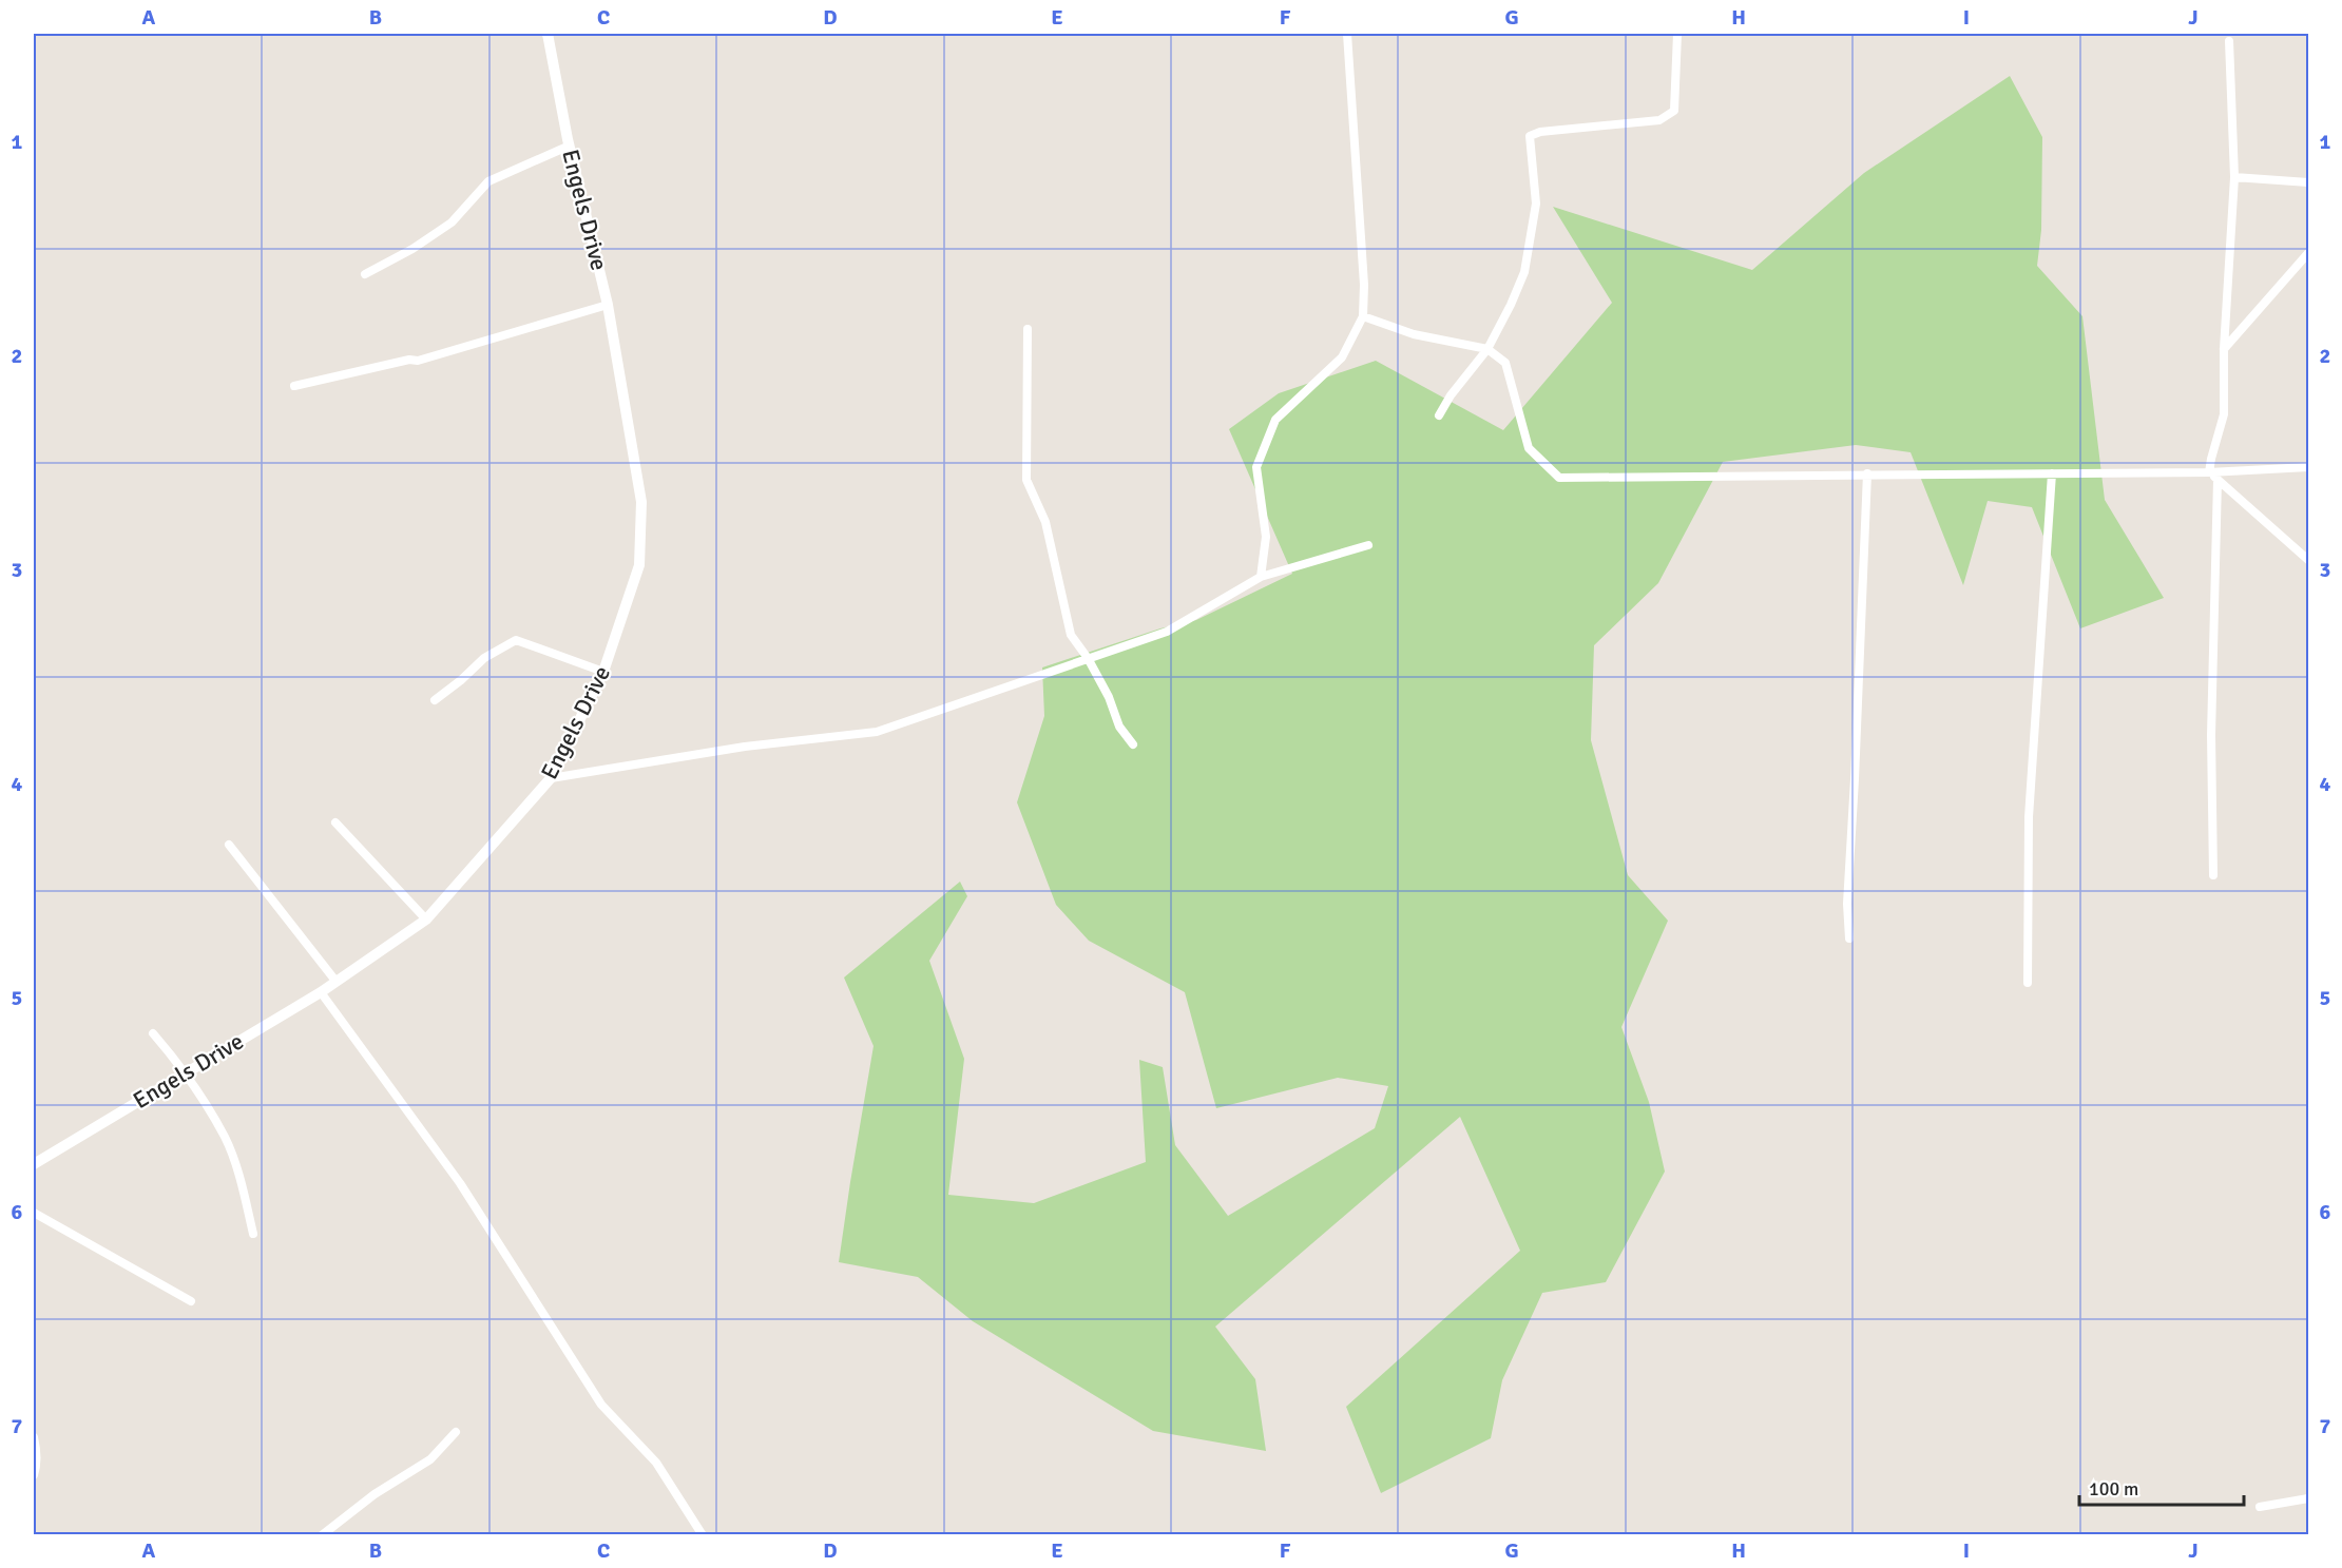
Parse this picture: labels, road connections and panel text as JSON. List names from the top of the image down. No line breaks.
{"streets":{"street":["Engels Drive"]},"scale_bar":"100 m","grid":{"columns":["A","B","C","D","E","F","G","H","I","J"],"rows":["1","2","3","4","5","6","7"]}}
